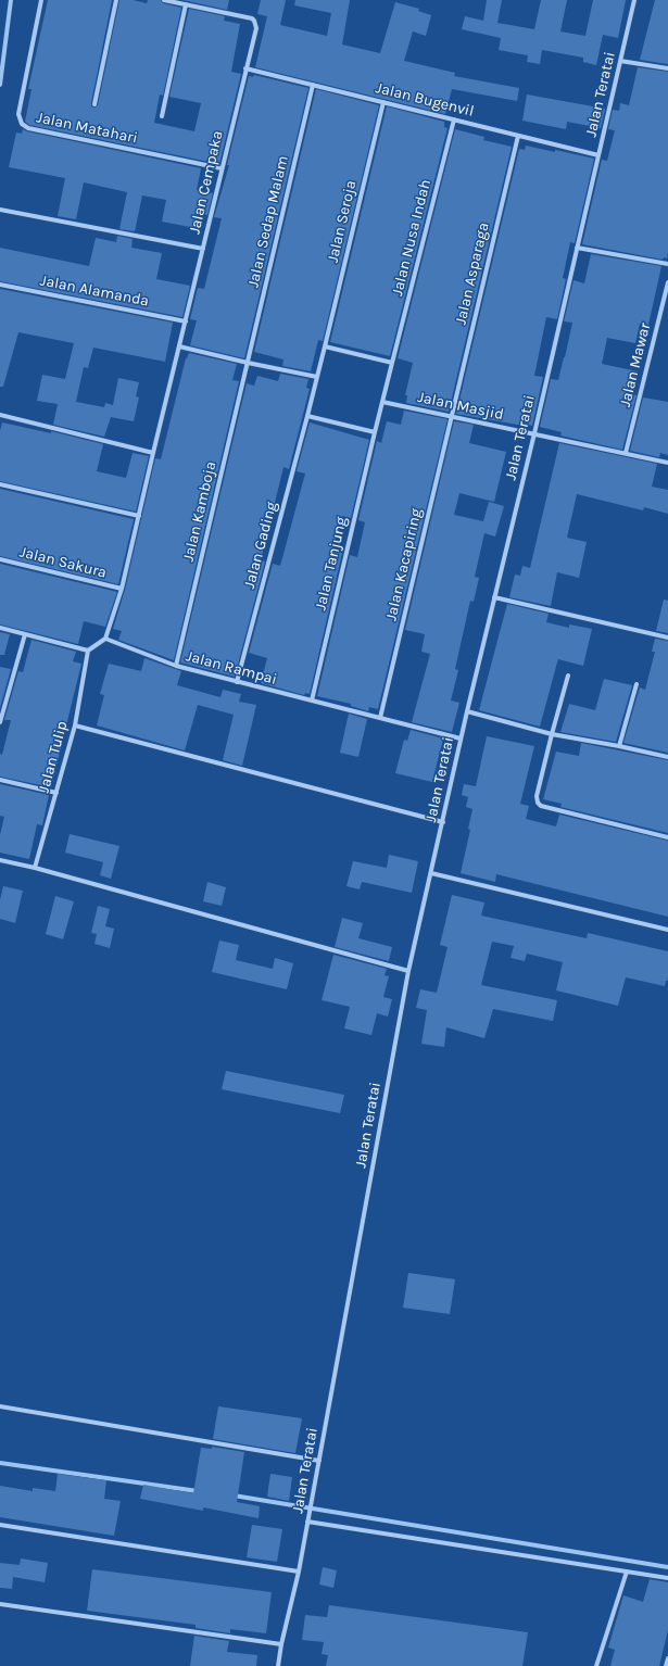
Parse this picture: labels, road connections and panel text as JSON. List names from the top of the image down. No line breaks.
{"streets":{"street":["Jalan Teratai","Jalan Bugenvil","Jalan Matahari","Jalan Cempaka","Jalan Sedap Malam","Jalan Seroja","Jalan Nusa Indah","Jalan Asparaga","Jalan Alamanda","Jalan Mawar","Jalan Masjid","Jalan Kamboja","Jalan Gading","Jalan Sakura","Jalan Tanjung","Jalan Kacapiring","Jalan Rampai","Jalan Tulip"]},"crossings":[["Jalan Teratai","Jalan Bugenvil"],["Jalan Teratai","Jalan Masjid"],["Jalan Teratai","Jalan Rampai"],["Jalan Bugenvil","Jalan Cempaka"],["Jalan Bugenvil","Jalan Sedap Malam"],["Jalan Bugenvil","Jalan Seroja"],["Jalan Bugenvil","Jalan Nusa Indah"],["Jalan Bugenvil","Jalan Asparaga"],["Jalan Matahari","Jalan Cempaka"],["Jalan Cempaka","Jalan Alamanda"],["Jalan Sedap Malam","Jalan Kamboja"],["Jalan Seroja","Jalan Gading"],["Jalan Nusa Indah","Jalan Masjid"],["Jalan Nusa Indah","Jalan Tanjung"],["Jalan Asparaga","Jalan Masjid"],["Jalan Asparaga","Jalan Kacapiring"],["Jalan Mawar","Jalan Masjid"],["Jalan Masjid","Jalan Tanjung"],["Jalan Masjid","Jalan Kacapiring"],["Jalan Kamboja","Jalan Rampai"],["Jalan Gading","Jalan Rampai"],["Jalan Tanjung","Jalan Rampai"],["Jalan Kacapiring","Jalan Rampai"]]}
